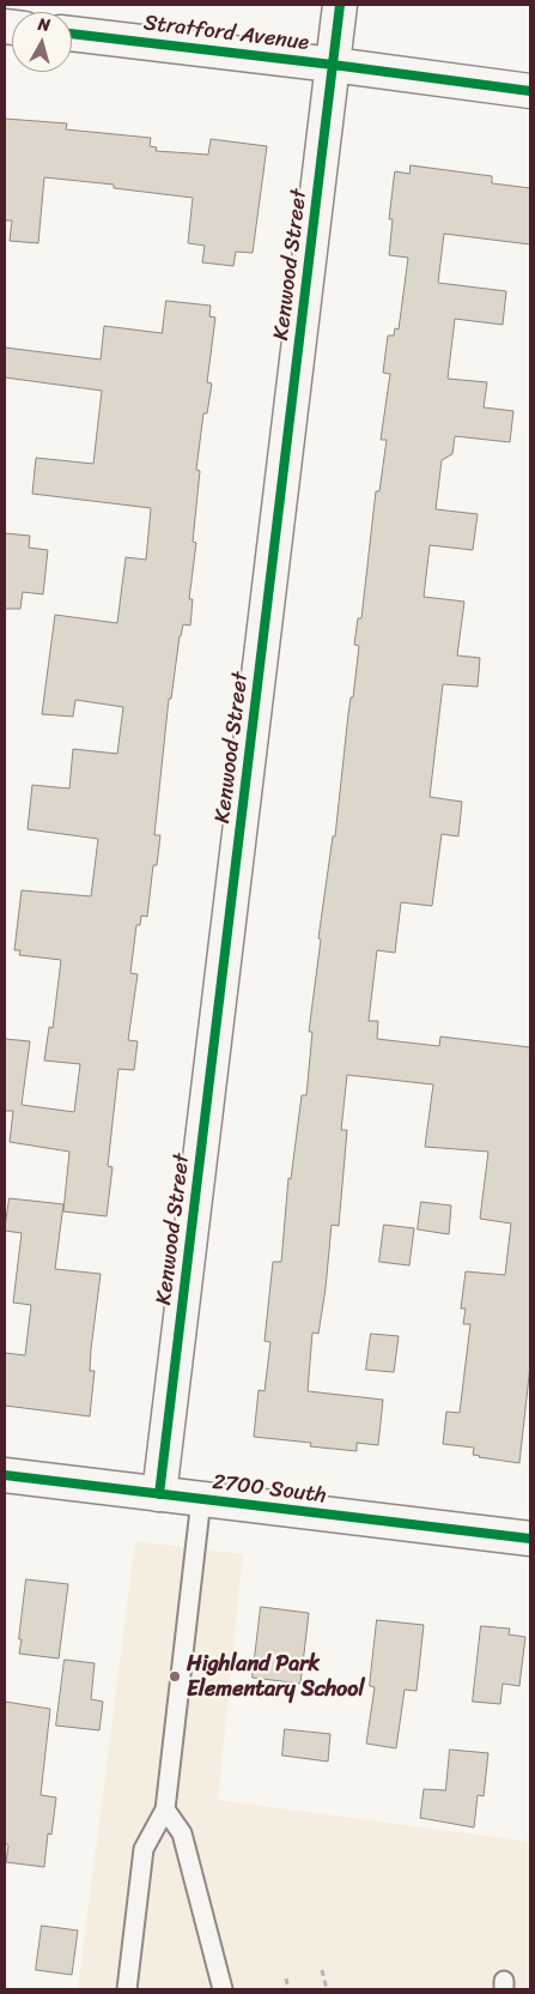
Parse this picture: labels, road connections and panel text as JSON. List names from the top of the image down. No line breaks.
{"streets":{"street":["Stratford Avenue","Kenwood Street","2700 South"]},"crossings":[["Stratford Avenue","Kenwood Street"],["Kenwood Street","2700 South"]],"places":["Highland Park Elementary School"],"north":"top"}
